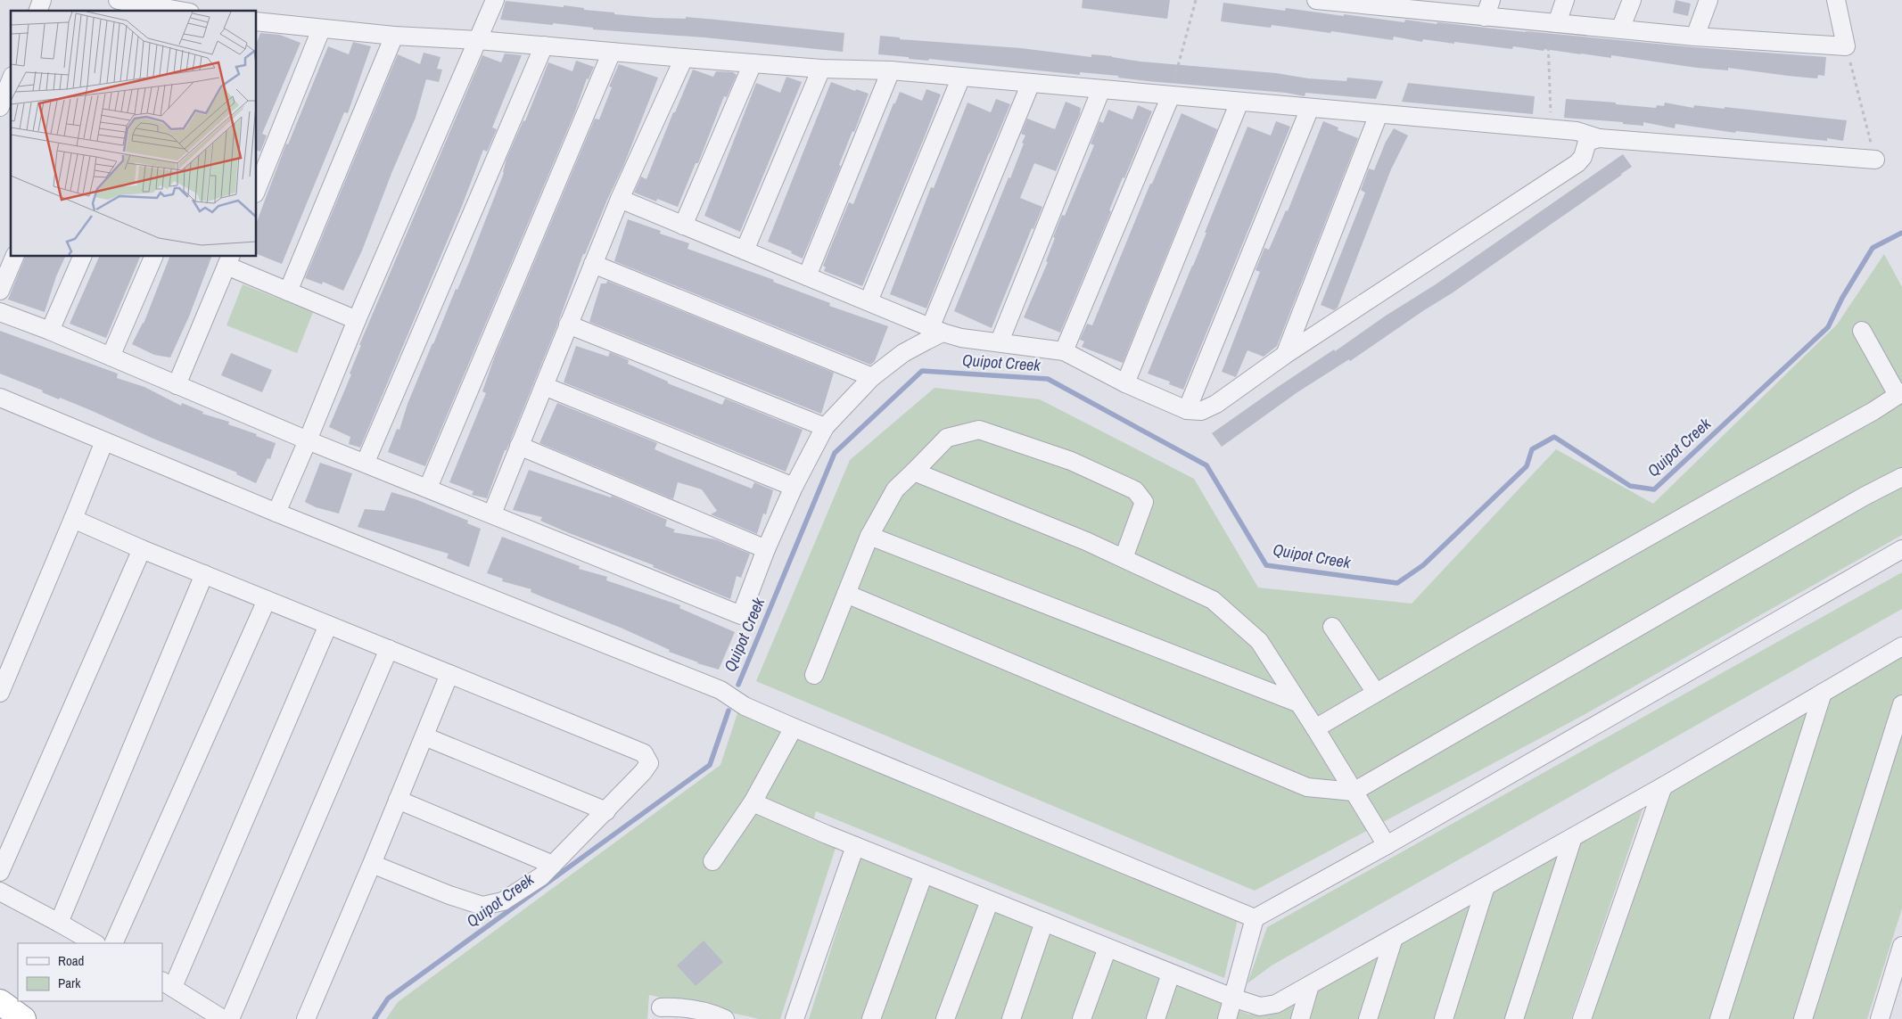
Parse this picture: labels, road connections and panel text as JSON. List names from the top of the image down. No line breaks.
{"water":["Quipot Creek"],"legend":["Road","Park"]}
